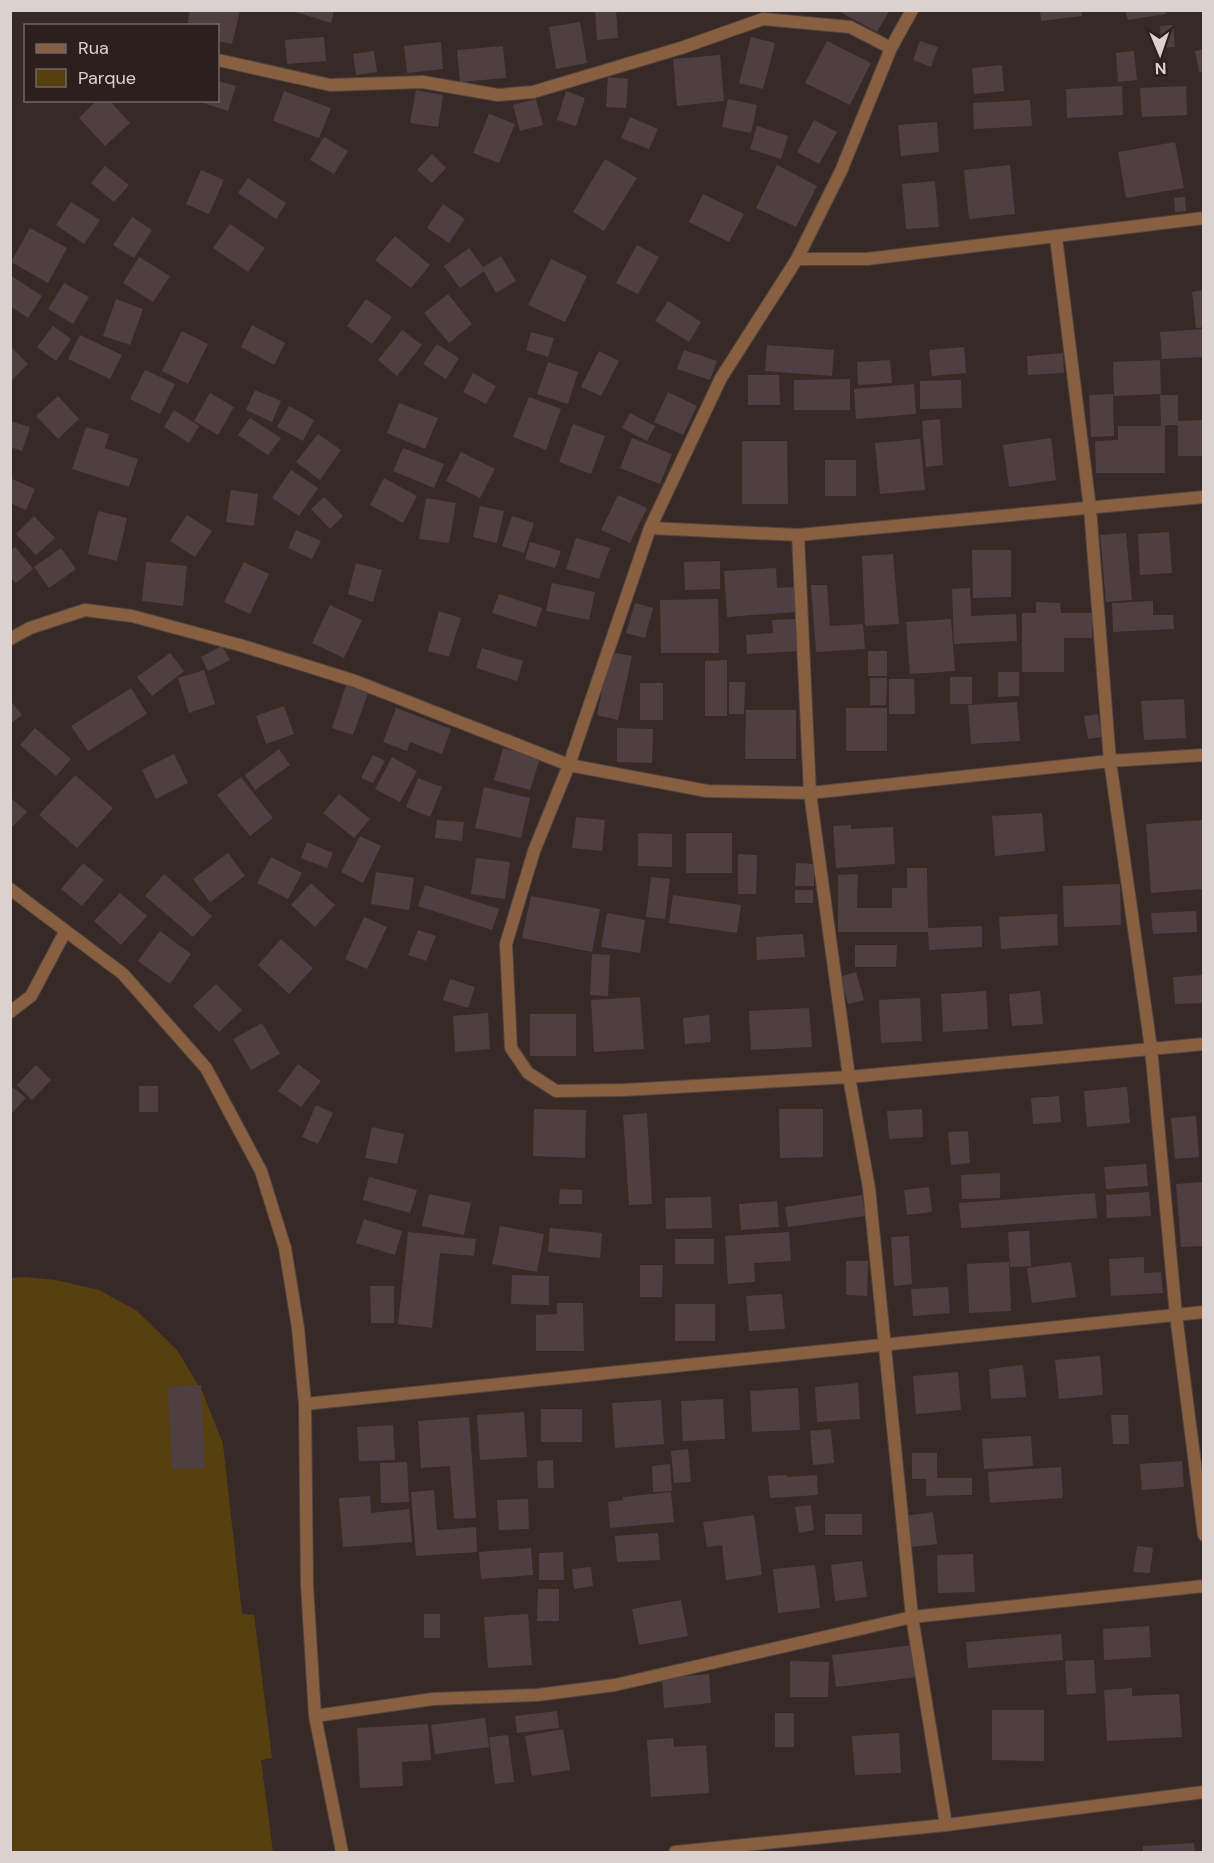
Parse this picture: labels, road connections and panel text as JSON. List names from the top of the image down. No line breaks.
{"legend":["Rua","Parque"],"north":"bottom"}
